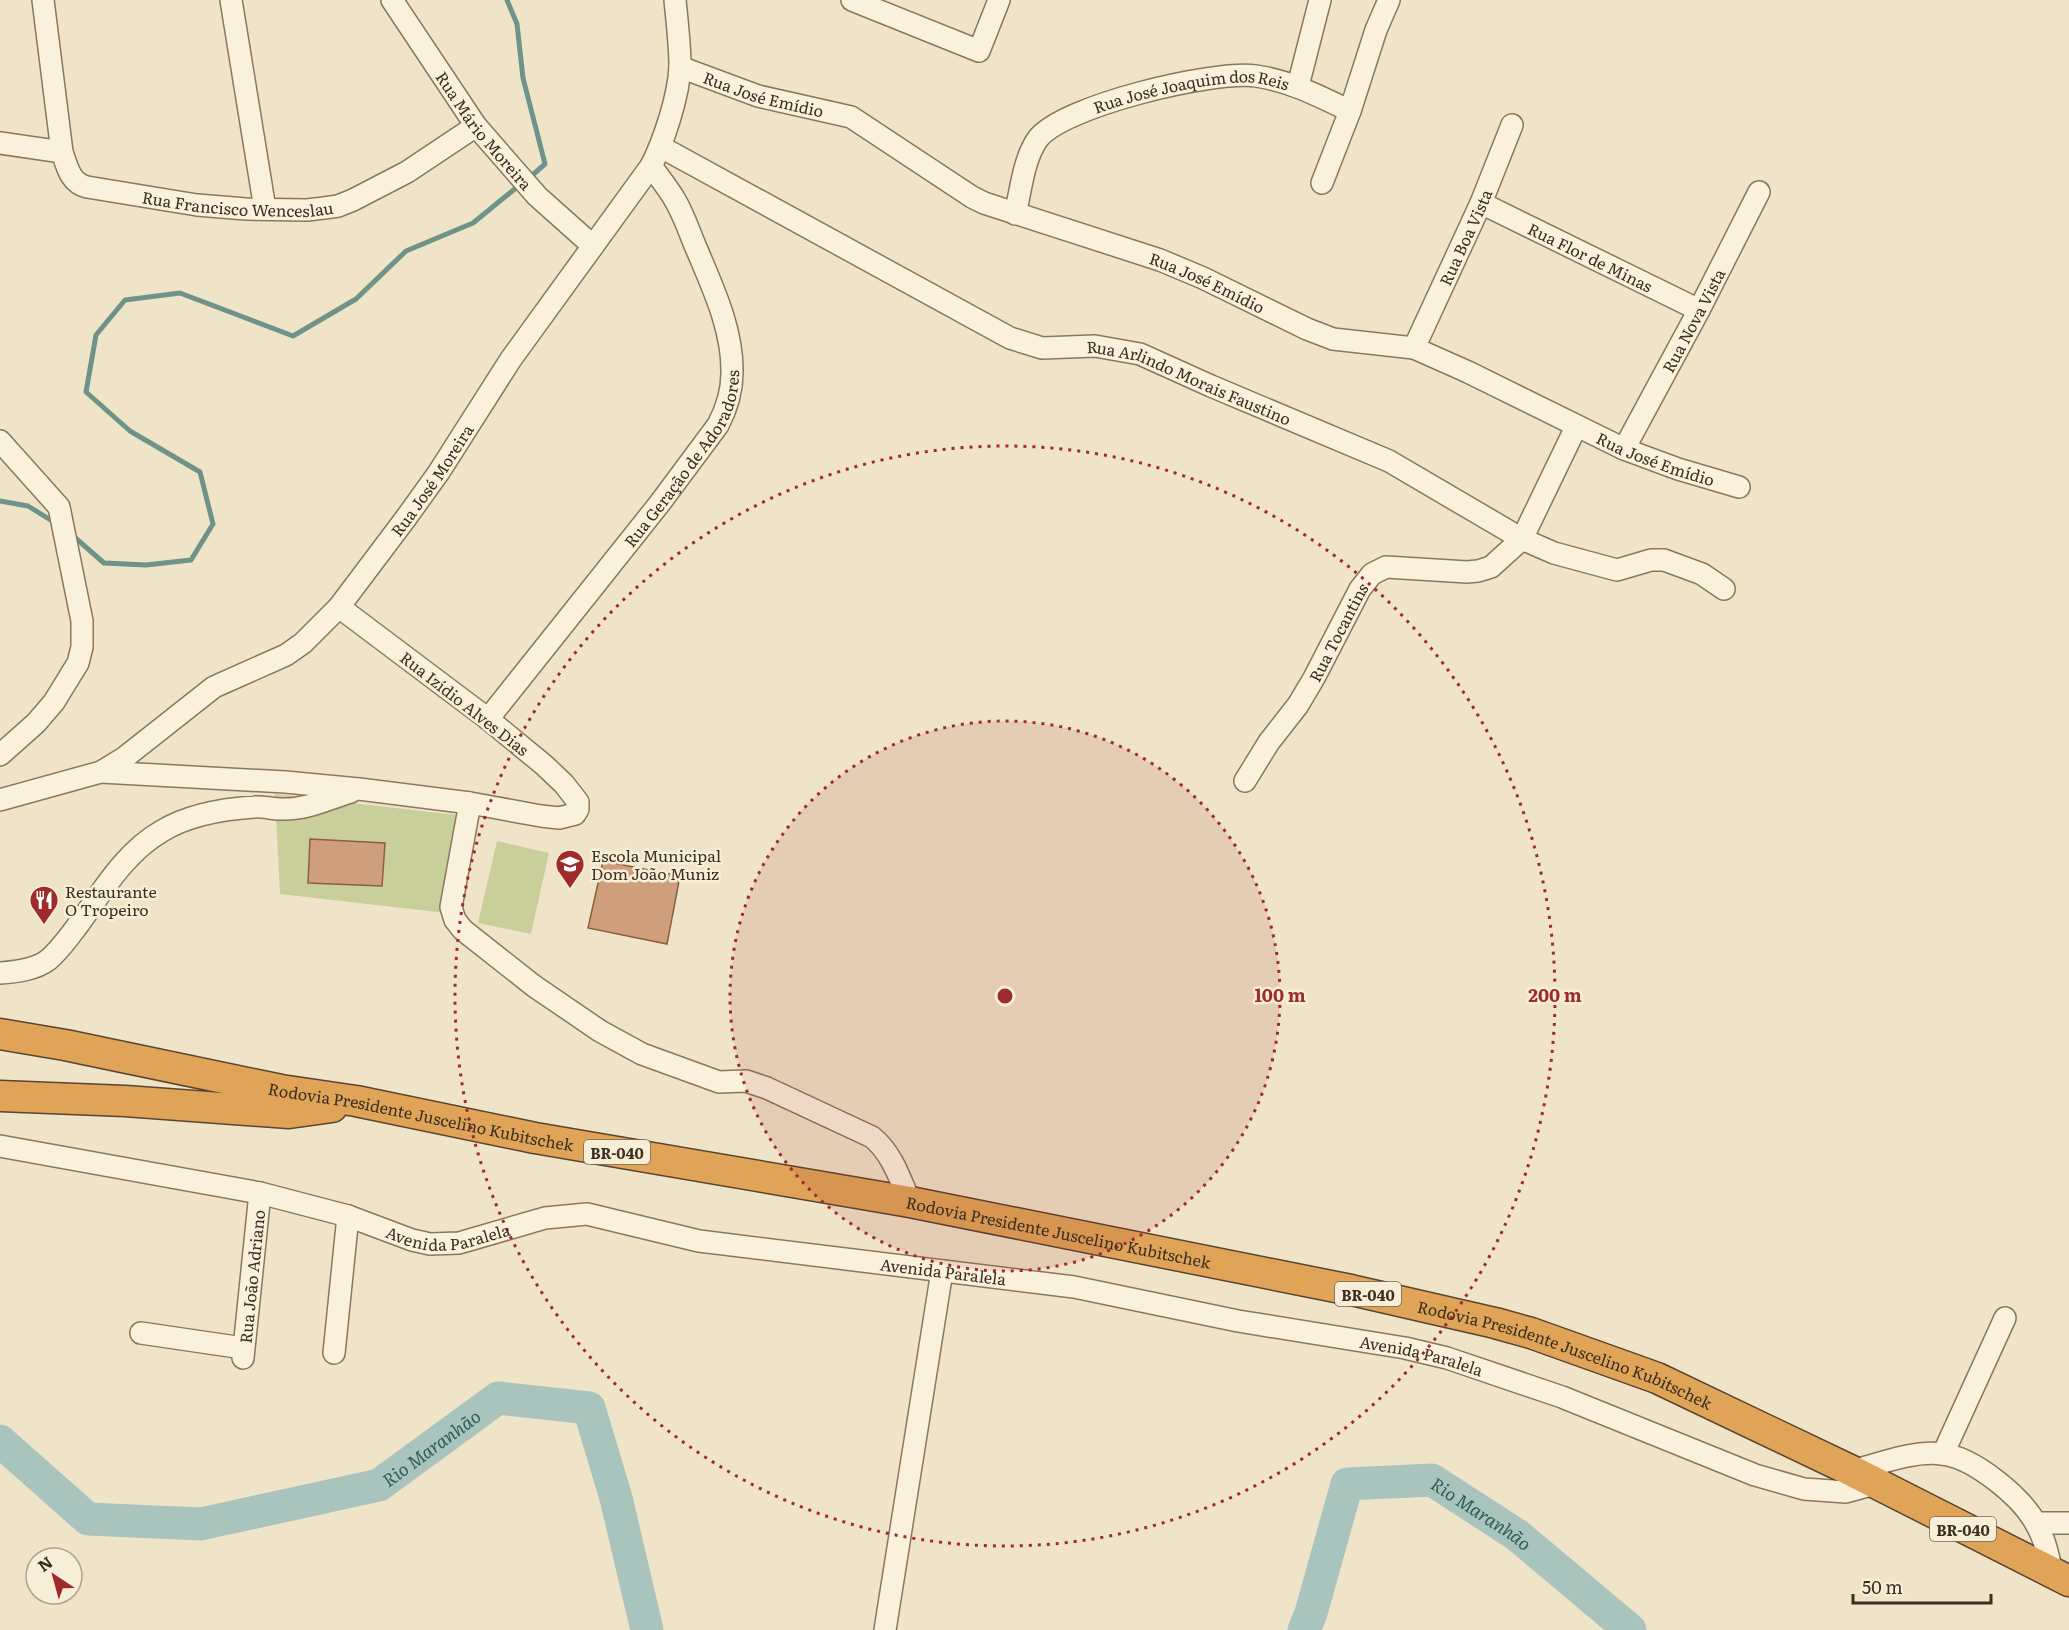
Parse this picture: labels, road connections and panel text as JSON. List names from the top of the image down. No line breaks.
{"streets":{"highway":["Rodovia Presidente Juscelino Kubitschek","BR-040"],"street":["Rua José Emídio","Rua José Joaquim dos Reis","Rua Mário Moreira","Rua Francisco Wenceslau","Rua Boa Vista","Rua Flor de Minas","Rua Nova Vista","Rua Arlindo Morais Faustino","Rua Geração de Adoradores","Rua José Moreira","Rua Tocantins","Rua Izídio Alves Dias","Avenida Paralela","Rua João Adriano"]},"crossings":[["Rua José Emídio","Rua José Joaquim dos Reis"],["Rua José Emídio","Rua Boa Vista"],["Rua José Emídio","Rua Nova Vista"],["Rua José Emídio","Rua José Moreira"],["Rua José Emídio","Rua Tocantins"],["Rua Mário Moreira","Rua Francisco Wenceslau"],["Rua Mário Moreira","Rua José Moreira"],["Rua Boa Vista","Rua Flor de Minas"],["Rua Flor de Minas","Rua Nova Vista"],["Rua Arlindo Morais Faustino","Rua José Moreira"],["Rua Arlindo Morais Faustino","Rua Tocantins"],["Rua Geração de Adoradores","Rua José Moreira"],["Rua Geração de Adoradores","Rua Izídio Alves Dias"],["Rua José Moreira","Rua Izídio Alves Dias"],["Rodovia Presidente Juscelino Kubitschek","Avenida Paralela"],["Avenida Paralela","Rua João Adriano"]],"water":["Rio Maranhão"],"places":{"school or university":["Escola Municipal Dom João Muniz"],"restaurant":["Restaurante O Tropeiro"]},"scale_bar":"50 m","north":"top left","rings":["100 m","200 m"]}
